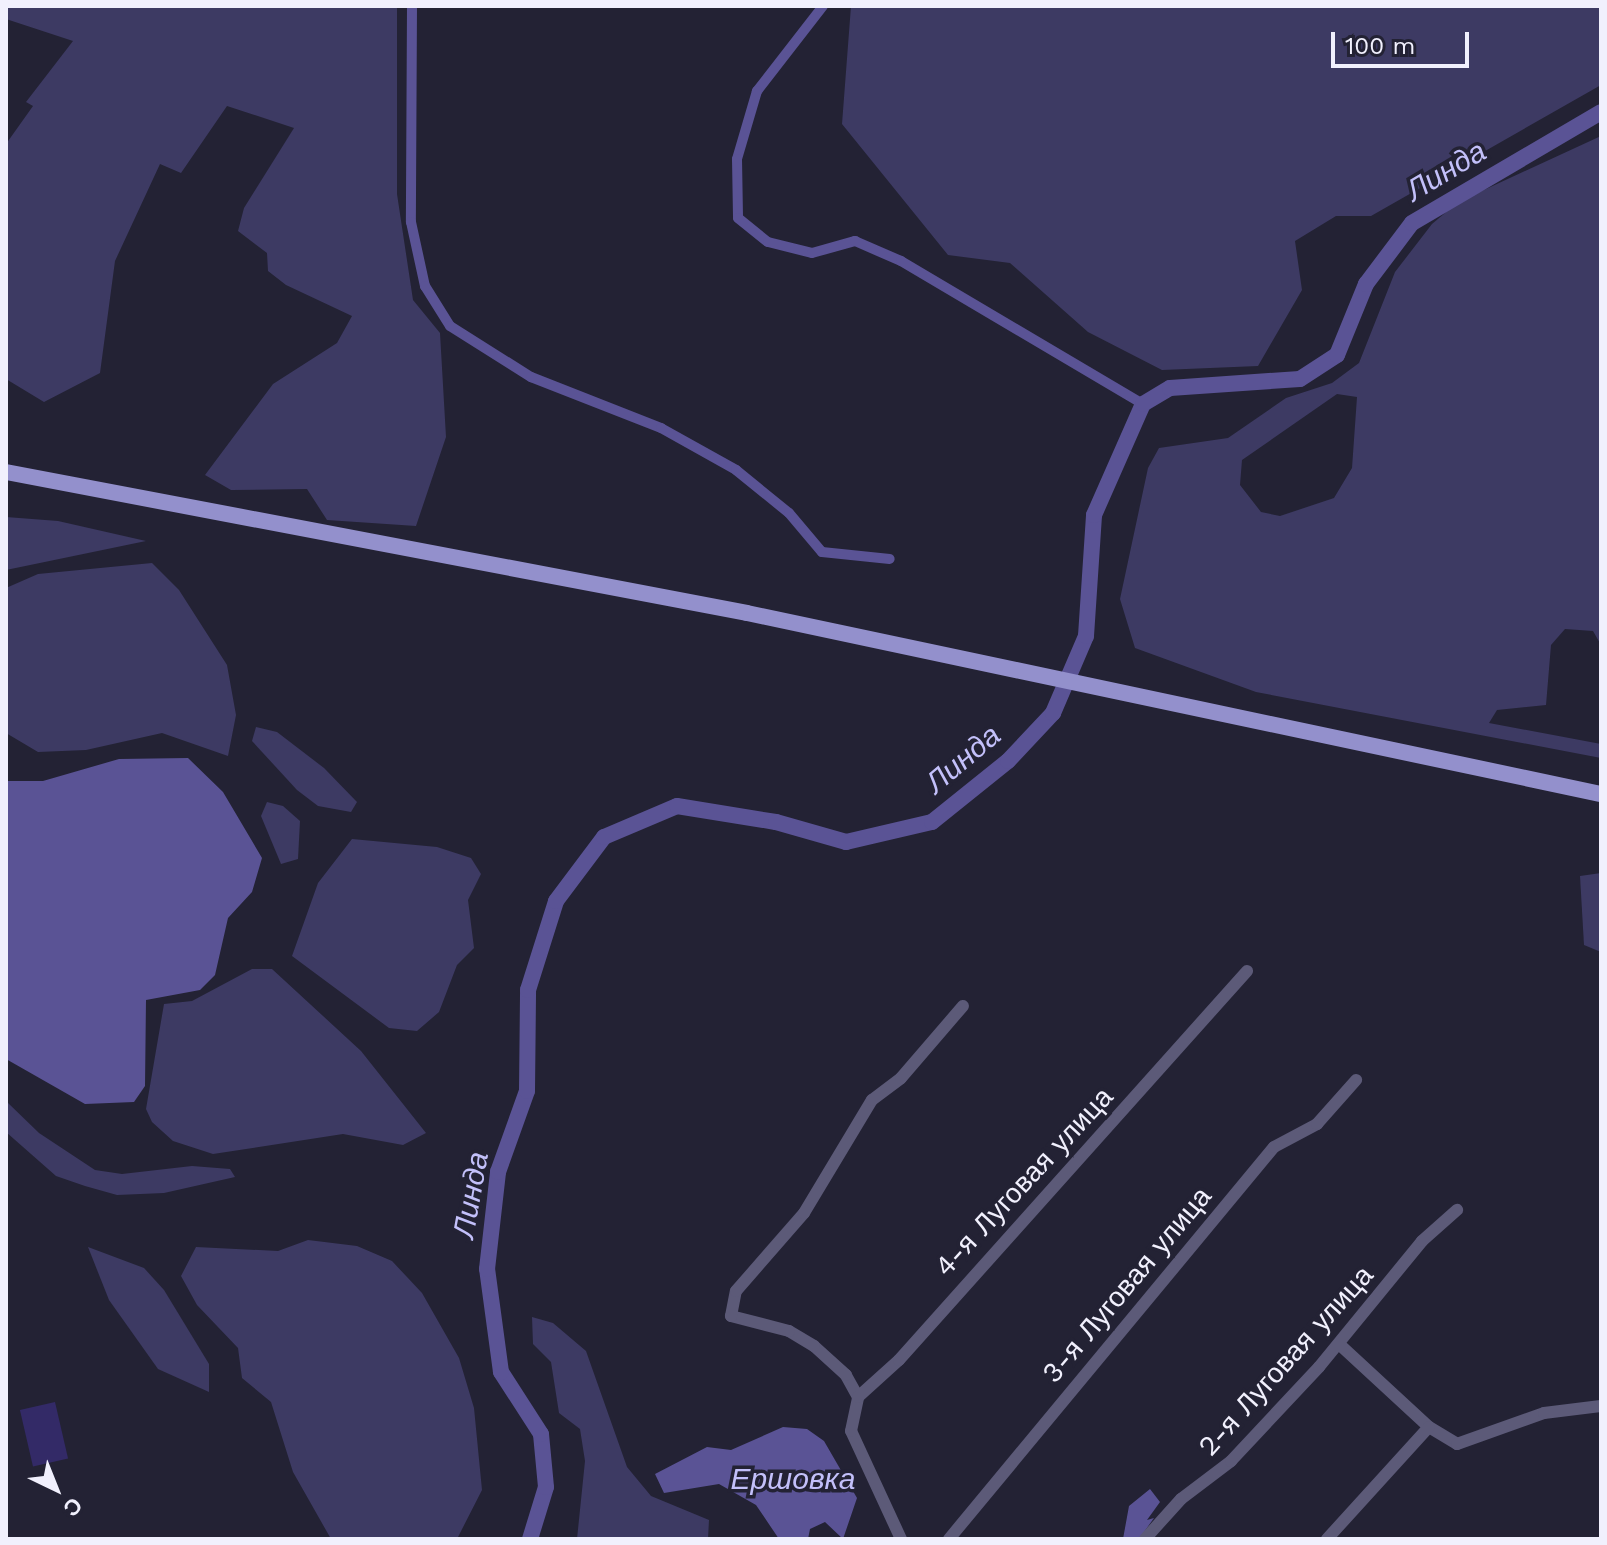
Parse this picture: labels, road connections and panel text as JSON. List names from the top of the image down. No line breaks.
{"streets":{"street":["4-я Луговая улица","3-я Луговая улица","2-я Луговая улица"]},"water":["Линда","Ершовка"],"scale_bar":"100 m","north":"bottom right"}
